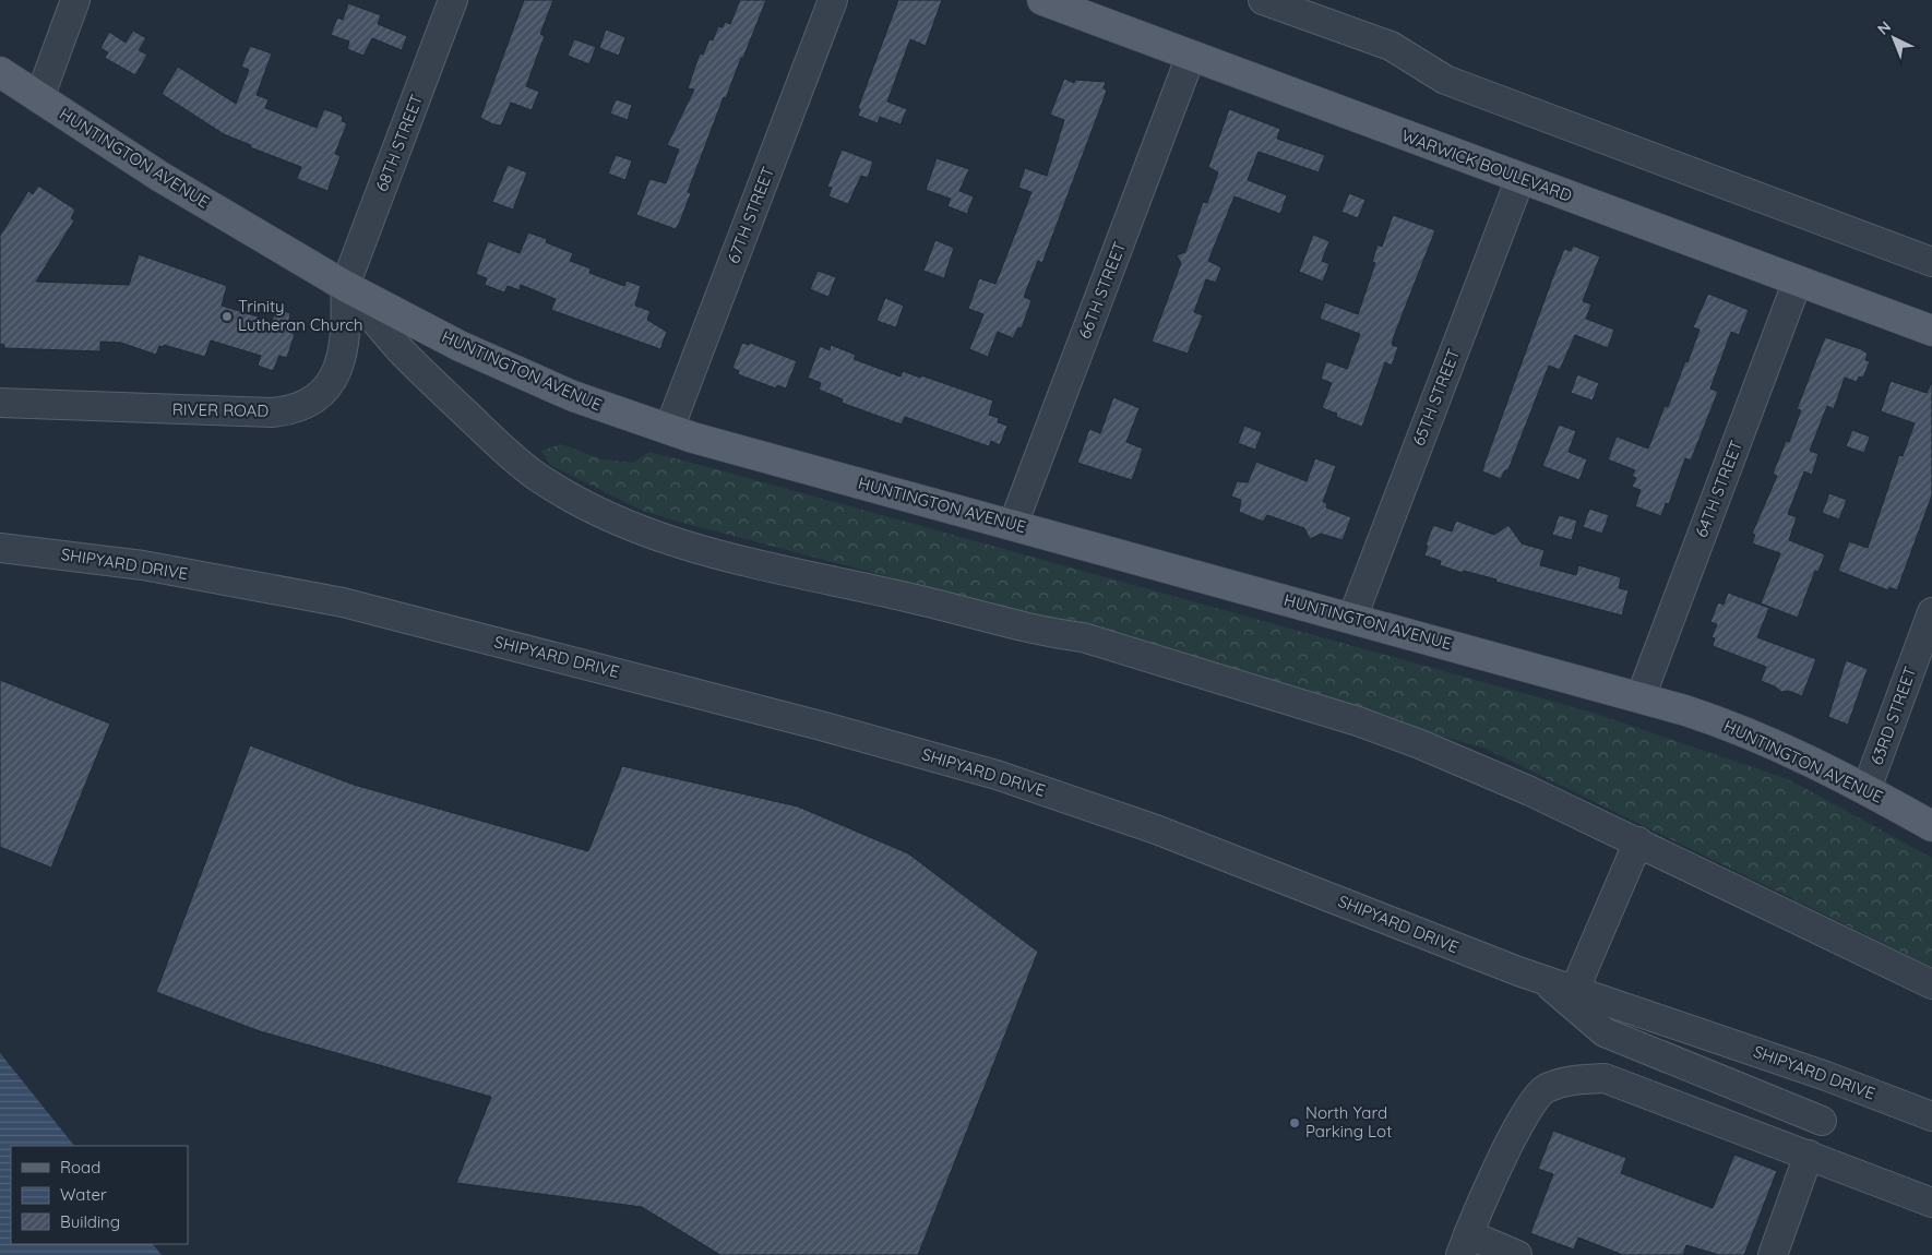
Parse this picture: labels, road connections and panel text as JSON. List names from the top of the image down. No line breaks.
{"streets":{"main road":["HUNTINGTON AVENUE","WARWICK BOULEVARD"],"street":["68TH STREET","67TH STREET","66TH STREET","65TH STREET","RIVER ROAD","64TH STREET","SHIPYARD DRIVE","63RD STREET"]},"crossings":[["68TH STREET","HUNTINGTON AVENUE"],["68TH STREET","RIVER ROAD"],["HUNTINGTON AVENUE","67TH STREET"],["HUNTINGTON AVENUE","66TH STREET"],["HUNTINGTON AVENUE","65TH STREET"],["HUNTINGTON AVENUE","RIVER ROAD"],["HUNTINGTON AVENUE","64TH STREET"],["HUNTINGTON AVENUE","63RD STREET"],["WARWICK BOULEVARD","66TH STREET"],["WARWICK BOULEVARD","65TH STREET"],["WARWICK BOULEVARD","64TH STREET"]],"places":["Trinity Lutheran Church","North Yard Parking Lot"],"legend":["Road","Water","Building"],"north":"top left"}
